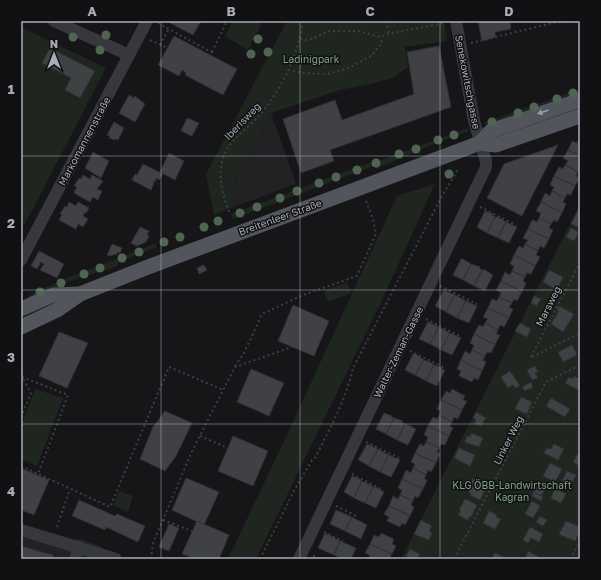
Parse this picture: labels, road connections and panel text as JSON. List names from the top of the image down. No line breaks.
{"streets":{"main road":["Breitenleer Straße"],"street":["Senekowitschgasse","Markomannenstraße","Walter-Zeman-Gasse"],"path":["Iberisweg","Marsweg","Linker Weg"]},"crossings":[["Senekowitschgasse","Breitenleer Straße"],["Senekowitschgasse","Walter-Zeman-Gasse"],["Breitenleer Straße","Walter-Zeman-Gasse"]],"parks":["Ladinigpark","KLG ÖBB-Landwirtschaft Kagran"],"north":"top","grid":{"columns":["A","B","C","D"],"rows":["1","2","3","4"]}}
